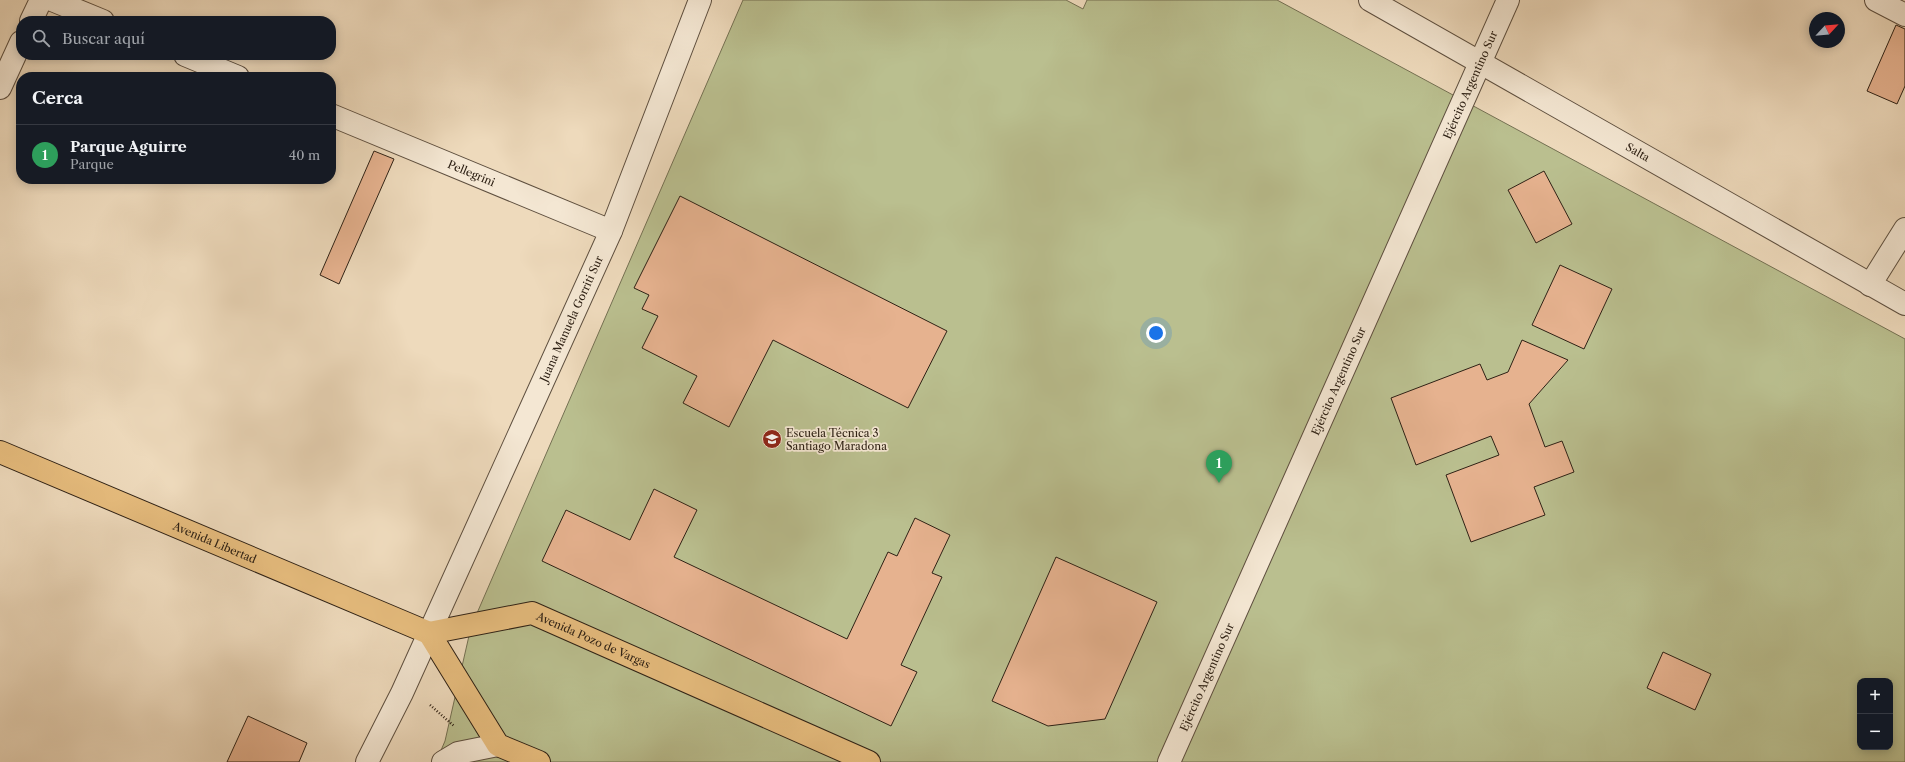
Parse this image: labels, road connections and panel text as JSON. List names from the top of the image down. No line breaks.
{"streets":{"main road":["Avenida Libertad","Avenida Pozo de Vargas"],"street":["Ejército Argentino Sur","Salta","Pellegrini","Juana Manuela Gorriti Sur"]},"crossings":[["Ejército Argentino Sur","Salta"],["Pellegrini","Juana Manuela Gorriti Sur"],["Juana Manuela Gorriti Sur","Avenida Libertad"],["Juana Manuela Gorriti Sur","Avenida Pozo de Vargas"],["Avenida Libertad","Avenida Pozo de Vargas"]],"places":{"school or university":["Escuela Técnica 3 Santiago Maradona"]},"north":"top right","page":{"search":"Buscar aquí","heading":"Cerca","list":[{"mark":"1","name":"Parque Aguirre","note":"Parque","value":"40 m"}],"pins":"1","map_buttons":["+","−"]}}
